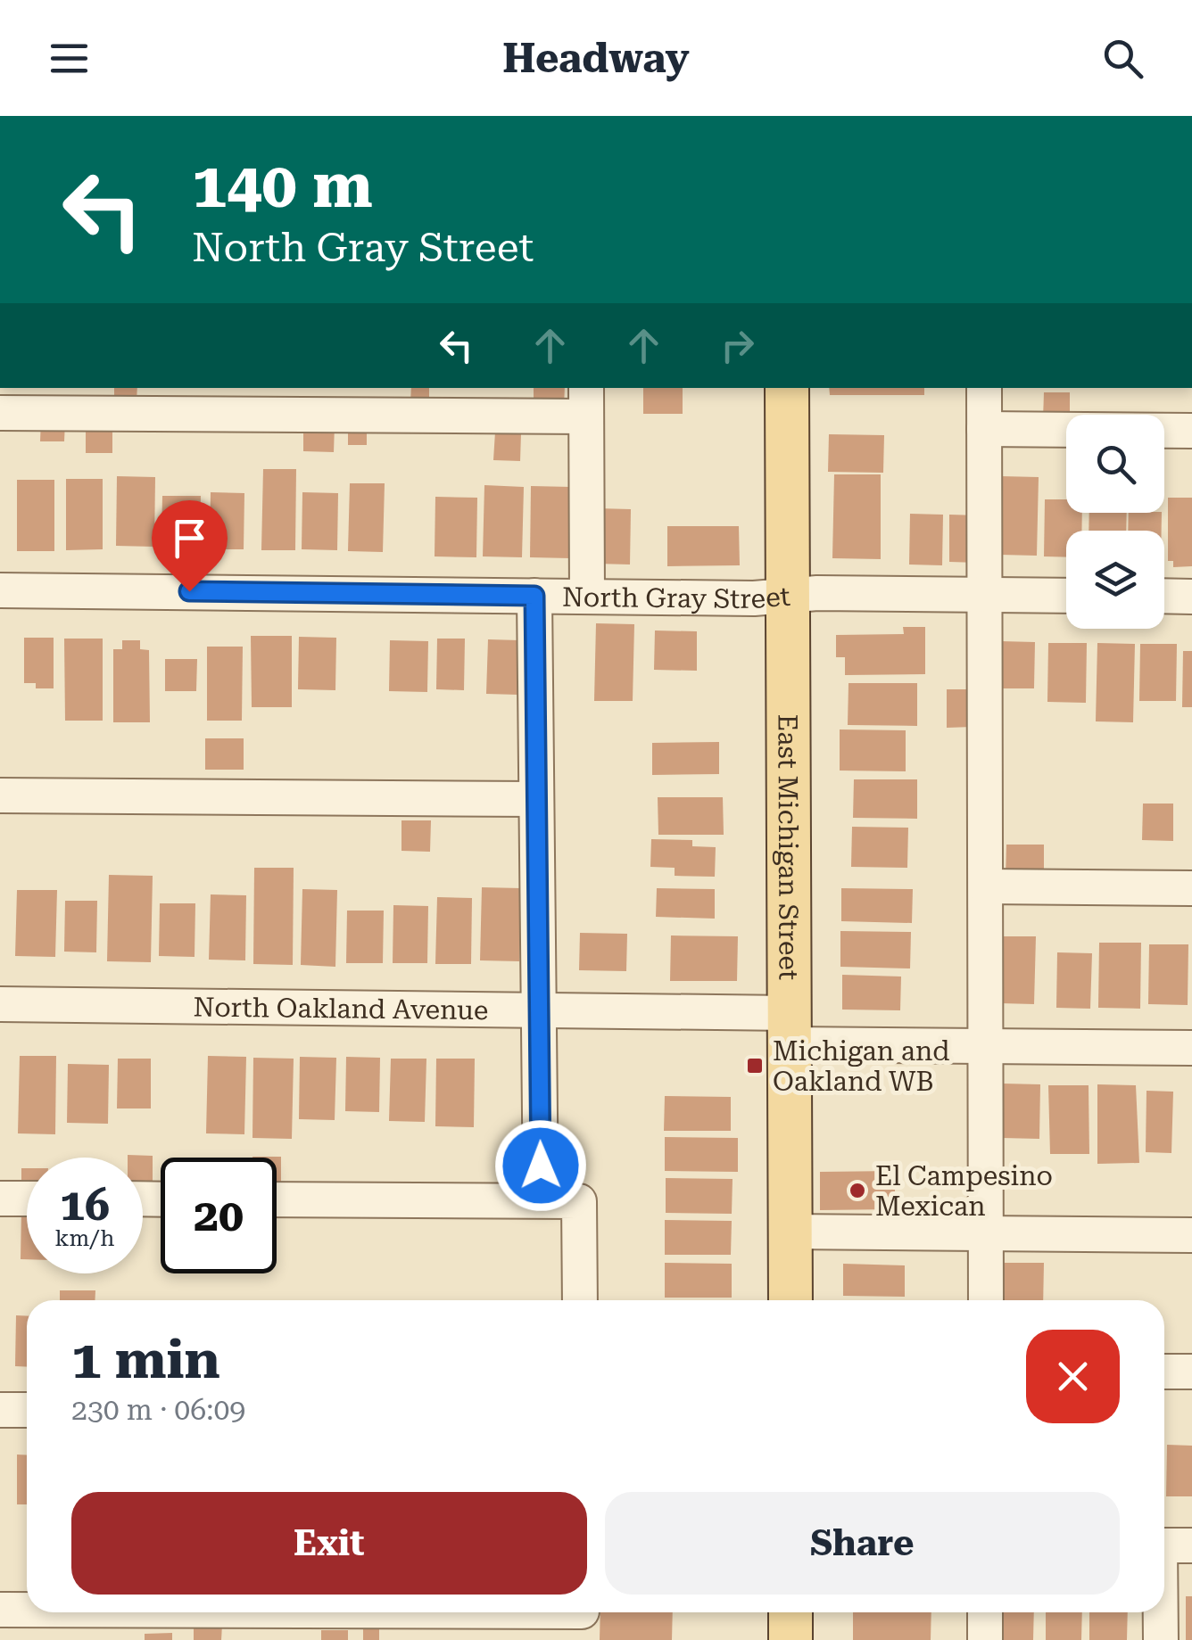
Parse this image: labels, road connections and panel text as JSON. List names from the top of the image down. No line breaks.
{"streets":{"main road":["East Michigan Street"],"street":["North Gray Street","North Oakland Avenue"]},"crossings":[["North Gray Street","East Michigan Street"],["East Michigan Street","North Oakland Avenue"]],"places":{"transit":["Michigan and Oakland WB"],"other":["El Campesino Mexican"]},"page":{"header":"Headway","turn":["140 m","North Gray Street"],"speed":"16 km/h","limit":"20","heading":["1 min","230 m · 06:09"],"buttons":["Exit","Share"]}}
